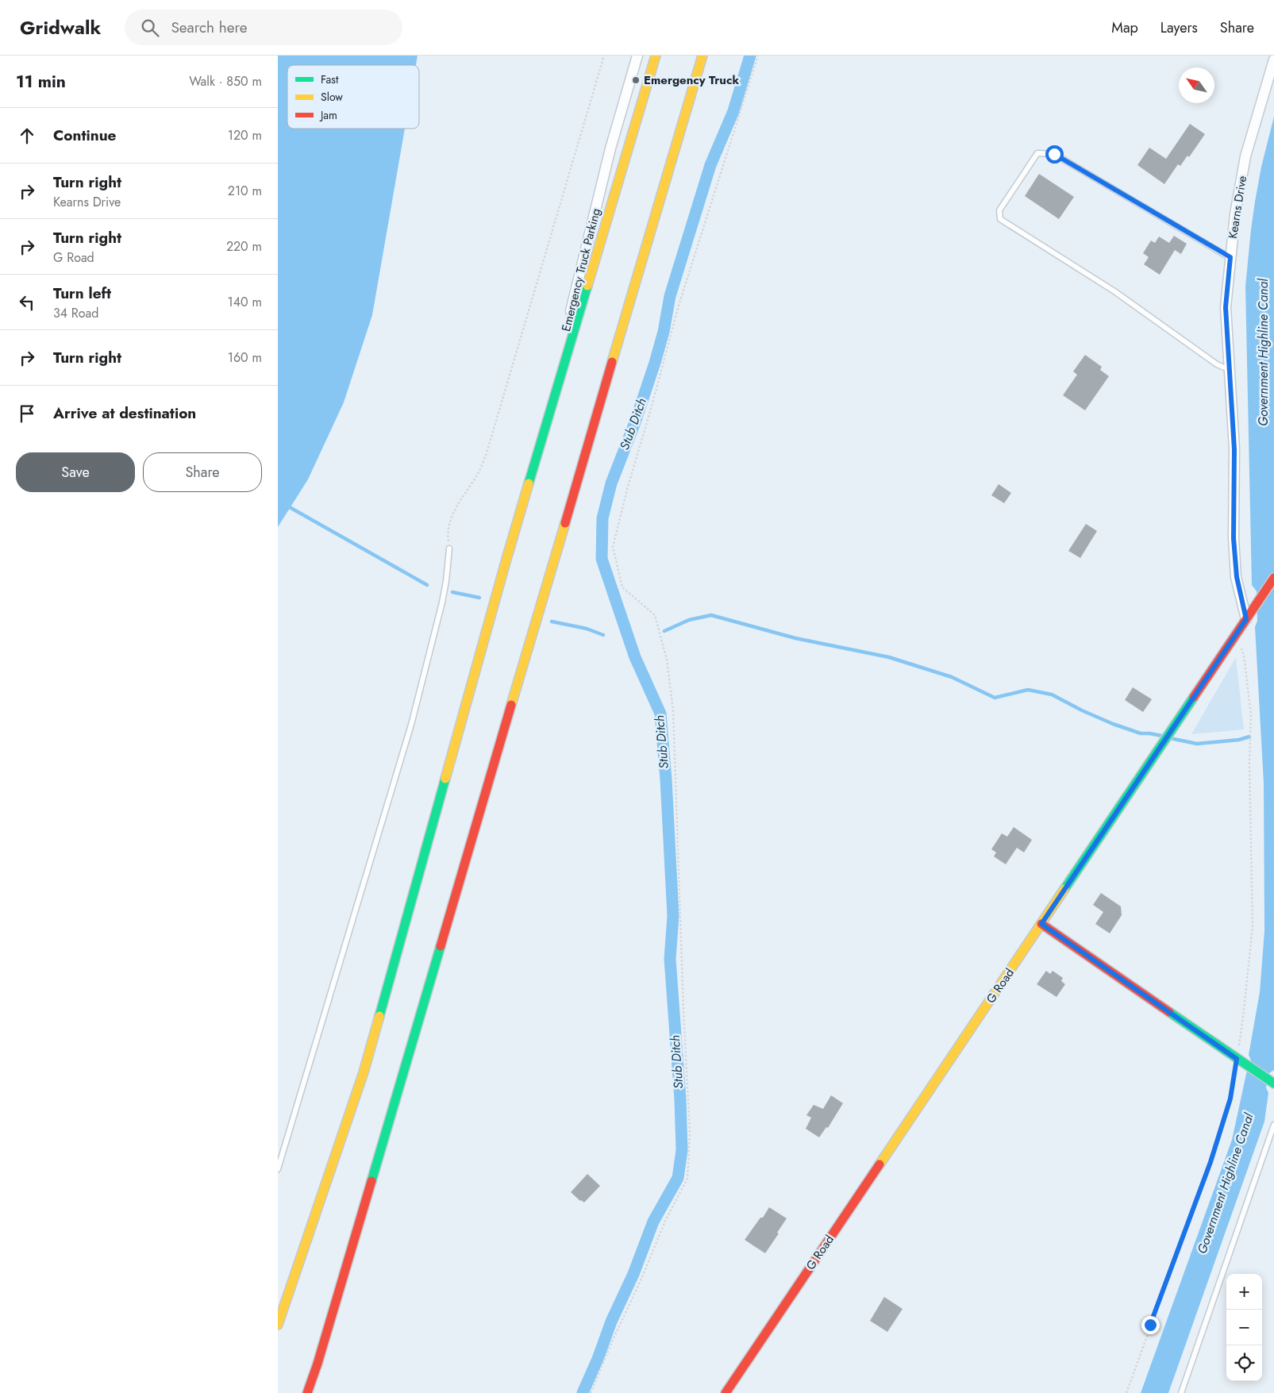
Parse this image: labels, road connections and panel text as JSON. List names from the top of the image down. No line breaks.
{"streets":{"main road":["G Road"],"street":["Kearns Drive","Emergency Truck Parking"]},"crossings":[["Kearns Drive","G Road"]],"water":["Government Highline Canal","Stub Ditch"],"places":["Emergency Truck"],"legend":["Fast","Slow","Jam"],"north":"top left","page":{"header":"Gridwalk","search":"Search here","nav":["Map","Layers","Share"],"heading":["11 min","Walk · 850 m"],"list":[["Continue","120 m"],["Turn right","Kearns Drive","210 m"],["Turn right","G Road","220 m"],["Turn left","34 Road","140 m"],["Turn right","160 m"],"Arrive at destination"],"buttons":["Save","Share"],"map_buttons":["+","−"]}}
